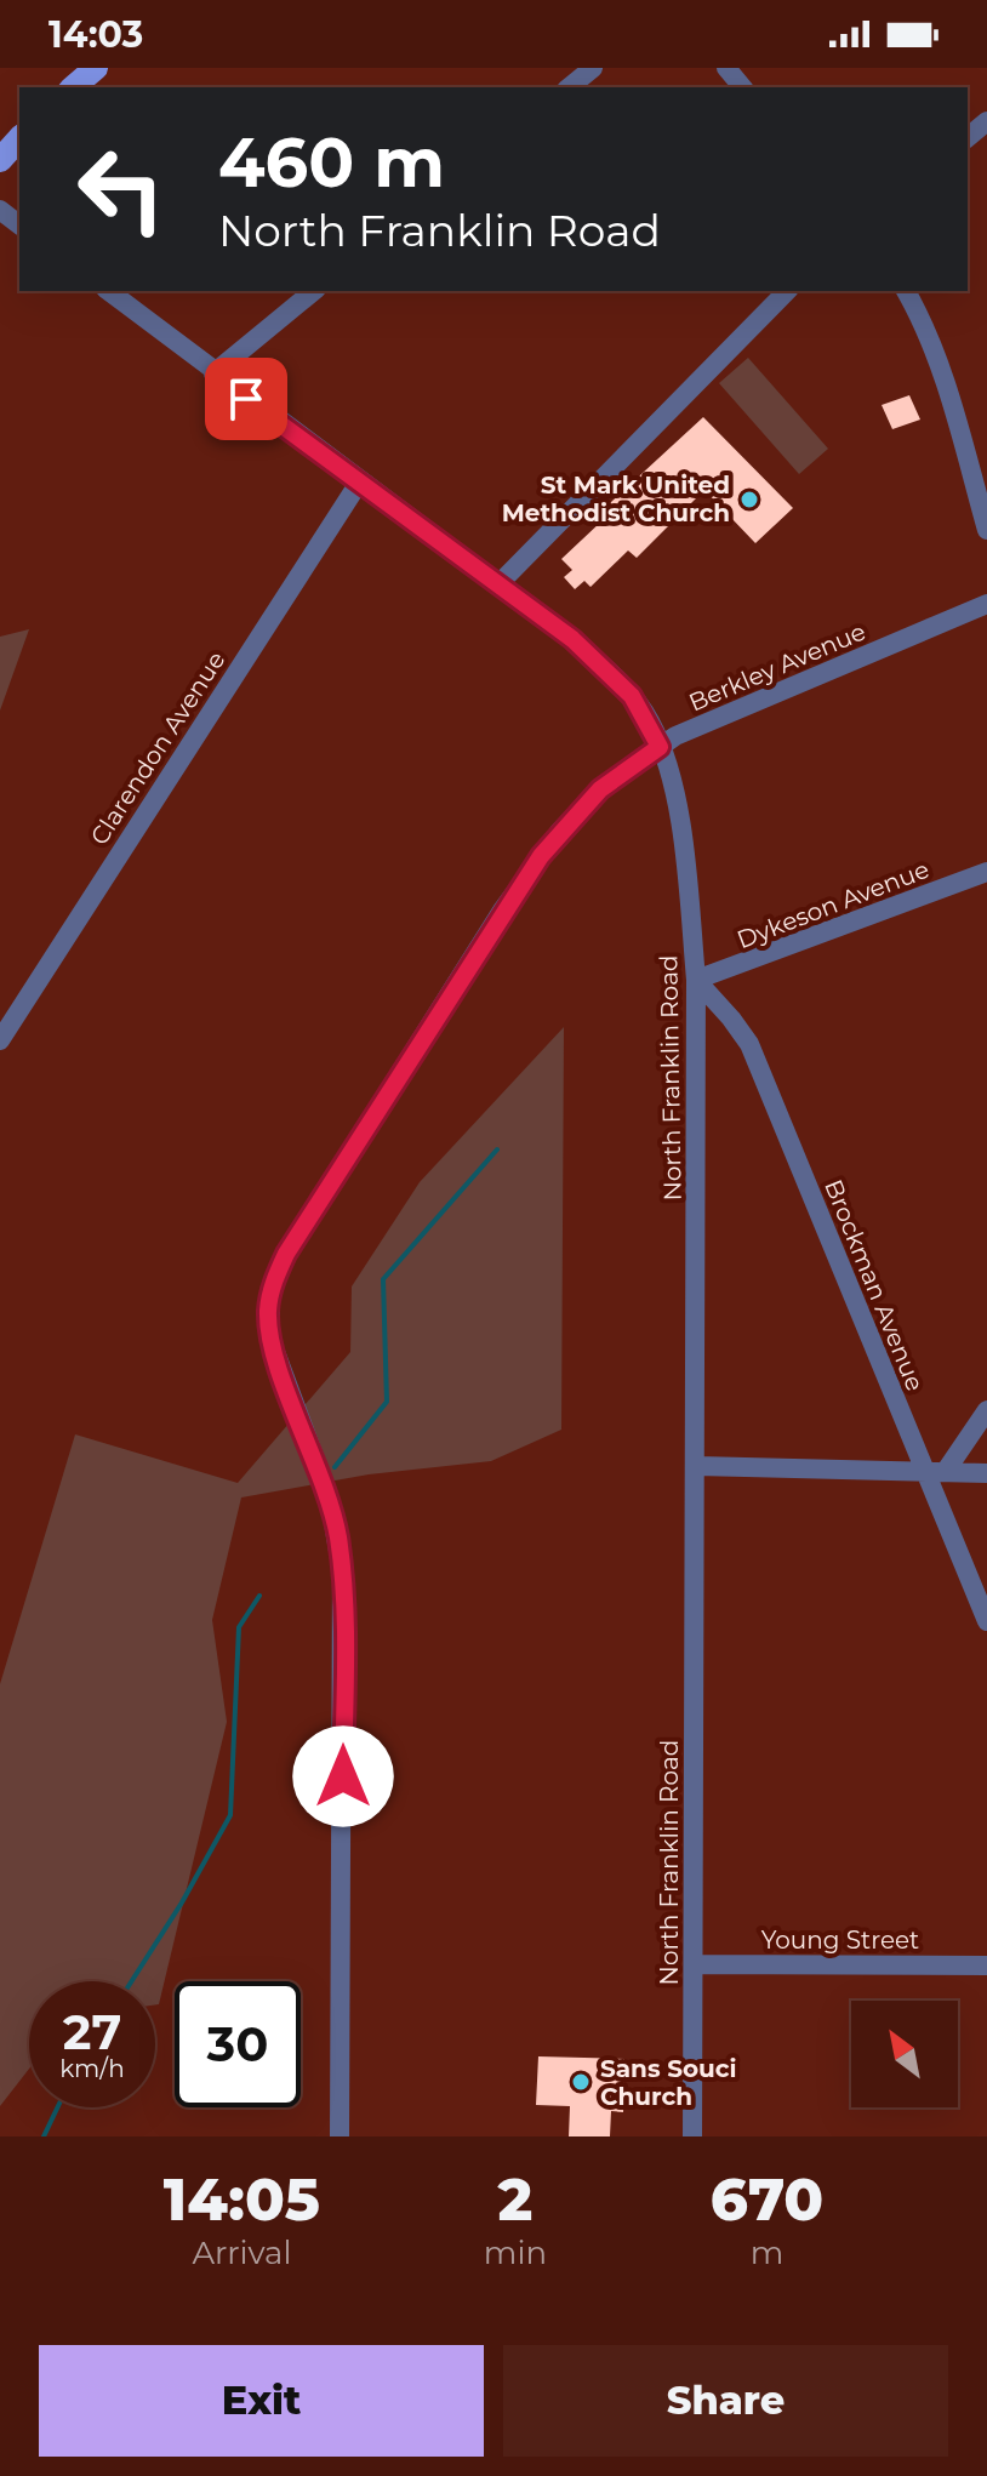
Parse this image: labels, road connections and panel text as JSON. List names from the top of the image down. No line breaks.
{"streets":{"street":["Berkley Avenue","Clarendon Avenue","Dykeson Avenue","North Franklin Road","Brockman Avenue","Young Street"]},"crossings":[["Berkley Avenue","North Franklin Road"],["Clarendon Avenue","North Franklin Road"],["Dykeson Avenue","North Franklin Road"],["Dykeson Avenue","Brockman Avenue"],["North Franklin Road","Brockman Avenue"],["North Franklin Road","Young Street"]],"places":["St Mark United Methodist Church","Sans Souci Church"],"north":"top left","page":{"status":"14:03","turn":["460 m","North Franklin Road"],"speed":"27 km/h","limit":"30","eta":["14:05","Arrival","2","min","670","m"],"buttons":["Exit","Share"]}}
